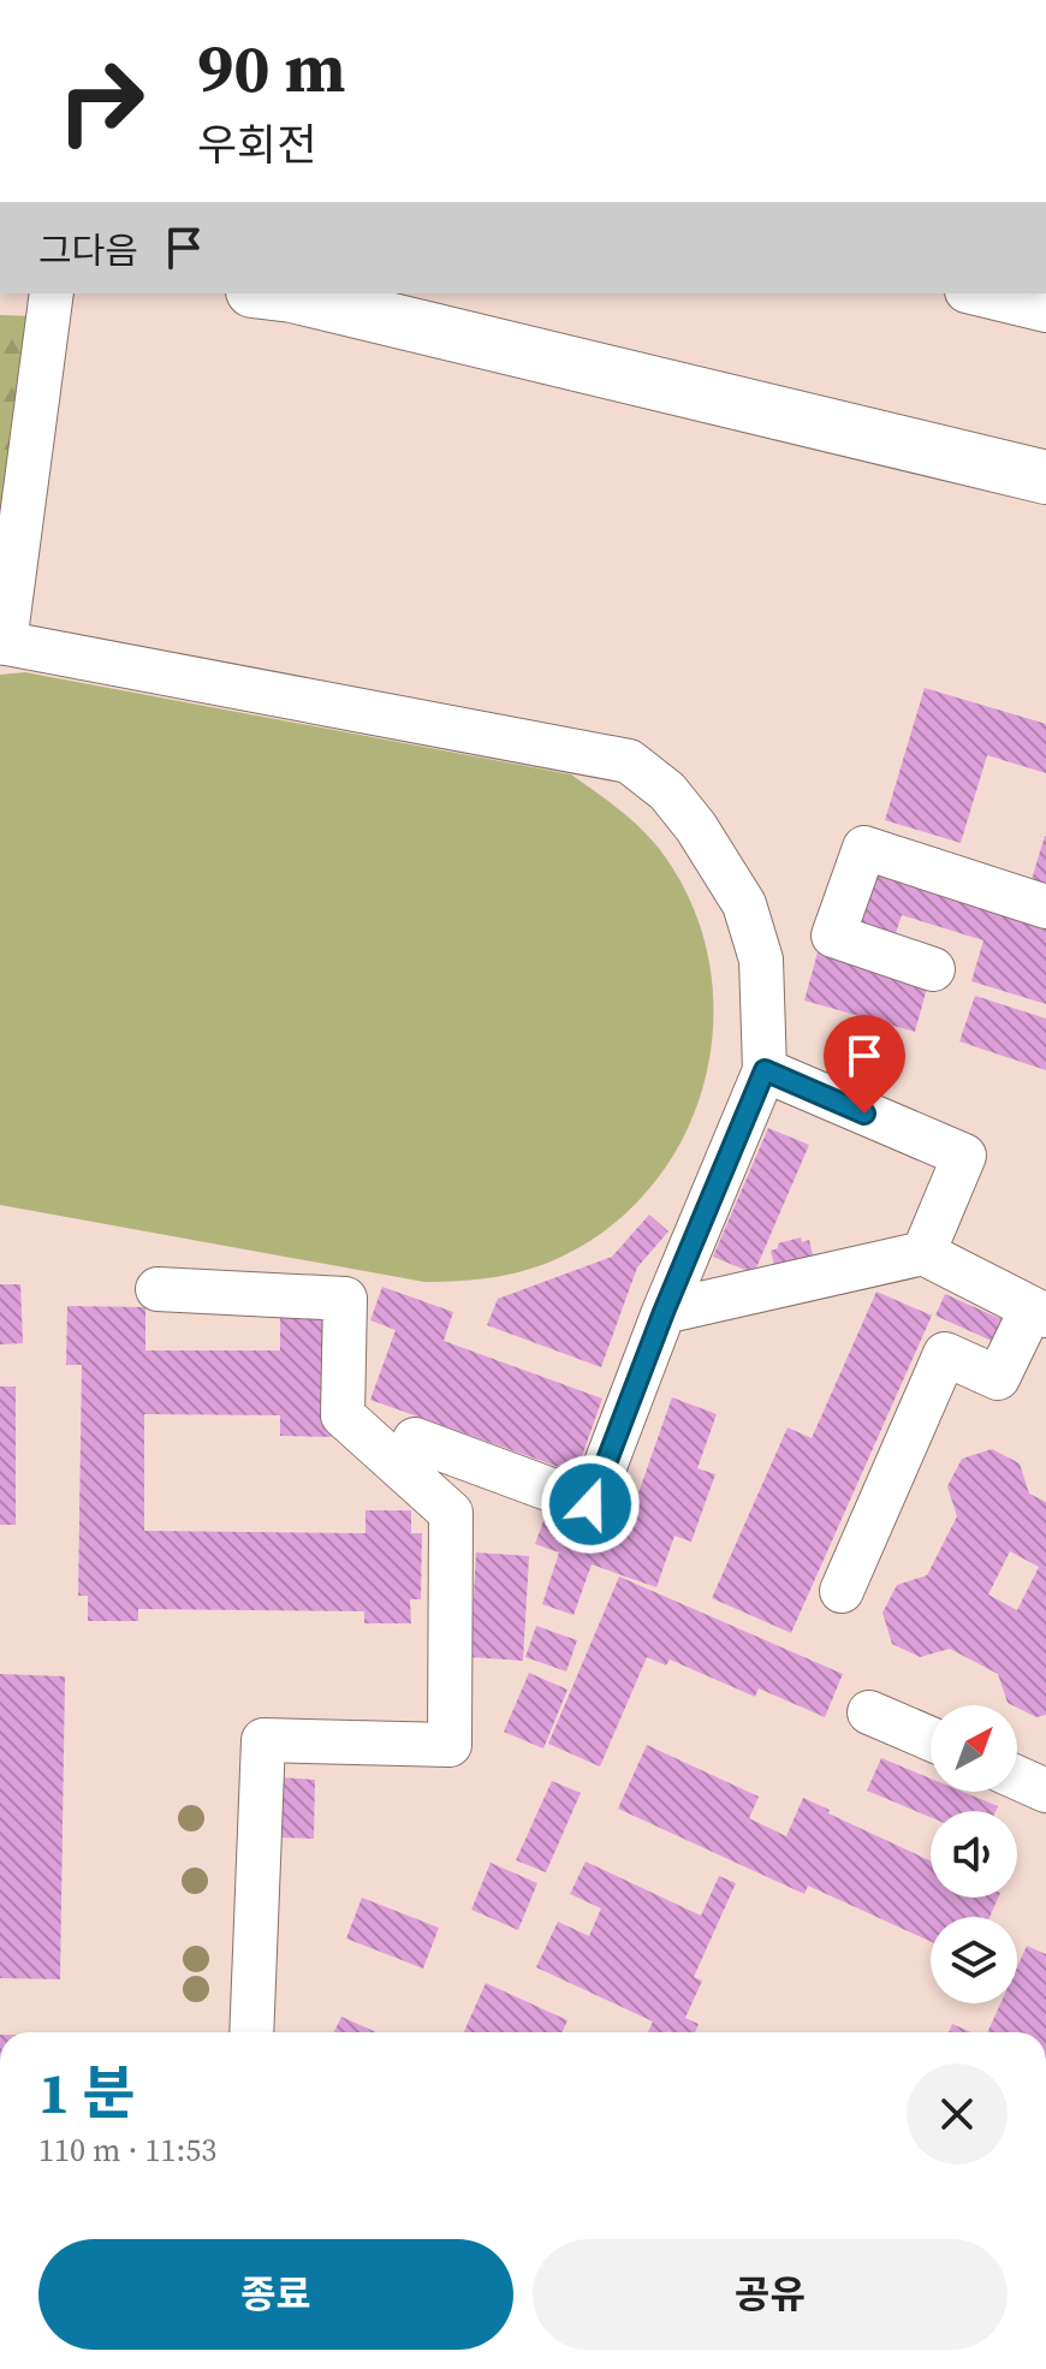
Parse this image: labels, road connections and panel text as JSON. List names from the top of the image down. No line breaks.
{"north":"top right","page":{"turn":["90 m","우회전"],"then":"그다음","heading":["1 분","110 m · 11:53"],"buttons":["종료","공유"]}}
